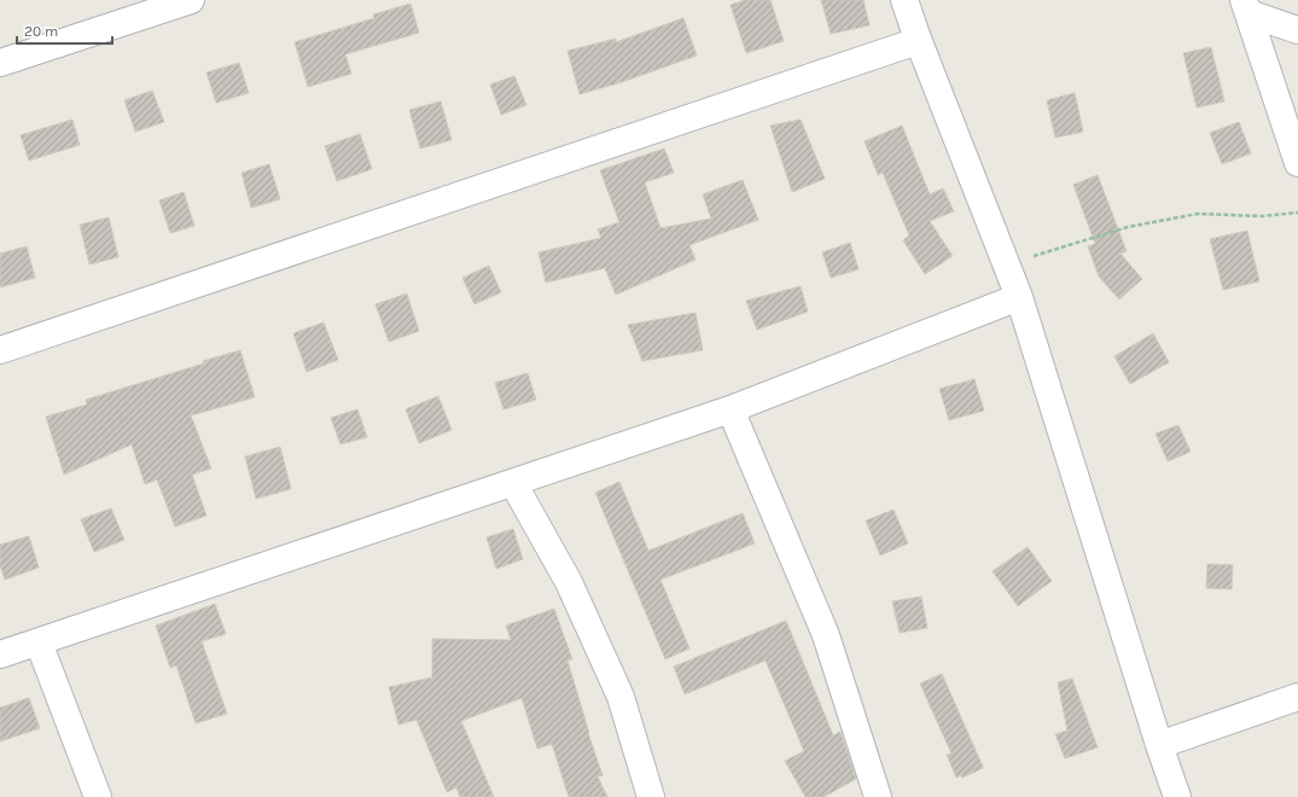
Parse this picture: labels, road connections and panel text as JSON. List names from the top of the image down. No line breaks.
{"scale_bar":"20 m"}
